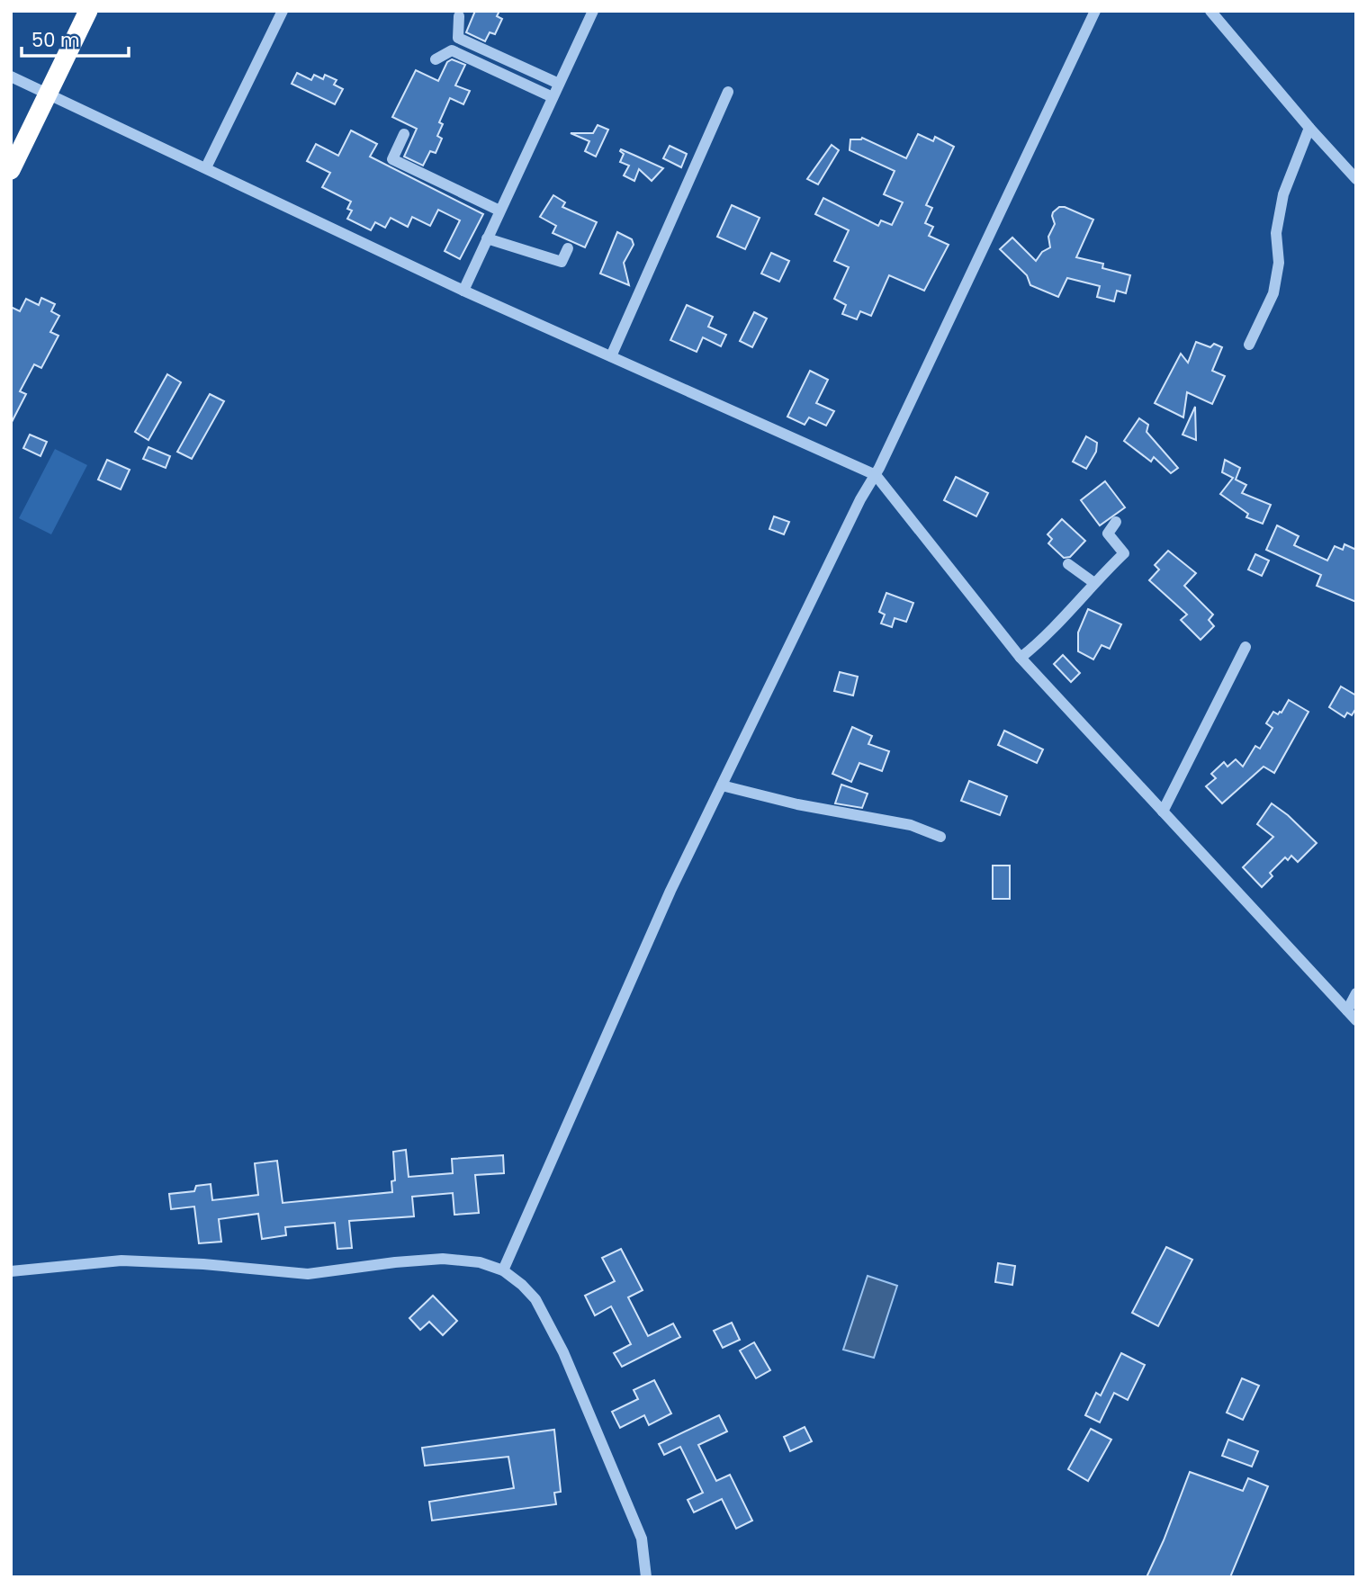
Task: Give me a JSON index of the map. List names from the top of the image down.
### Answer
{
  "scale_bar": "50 m"
}
